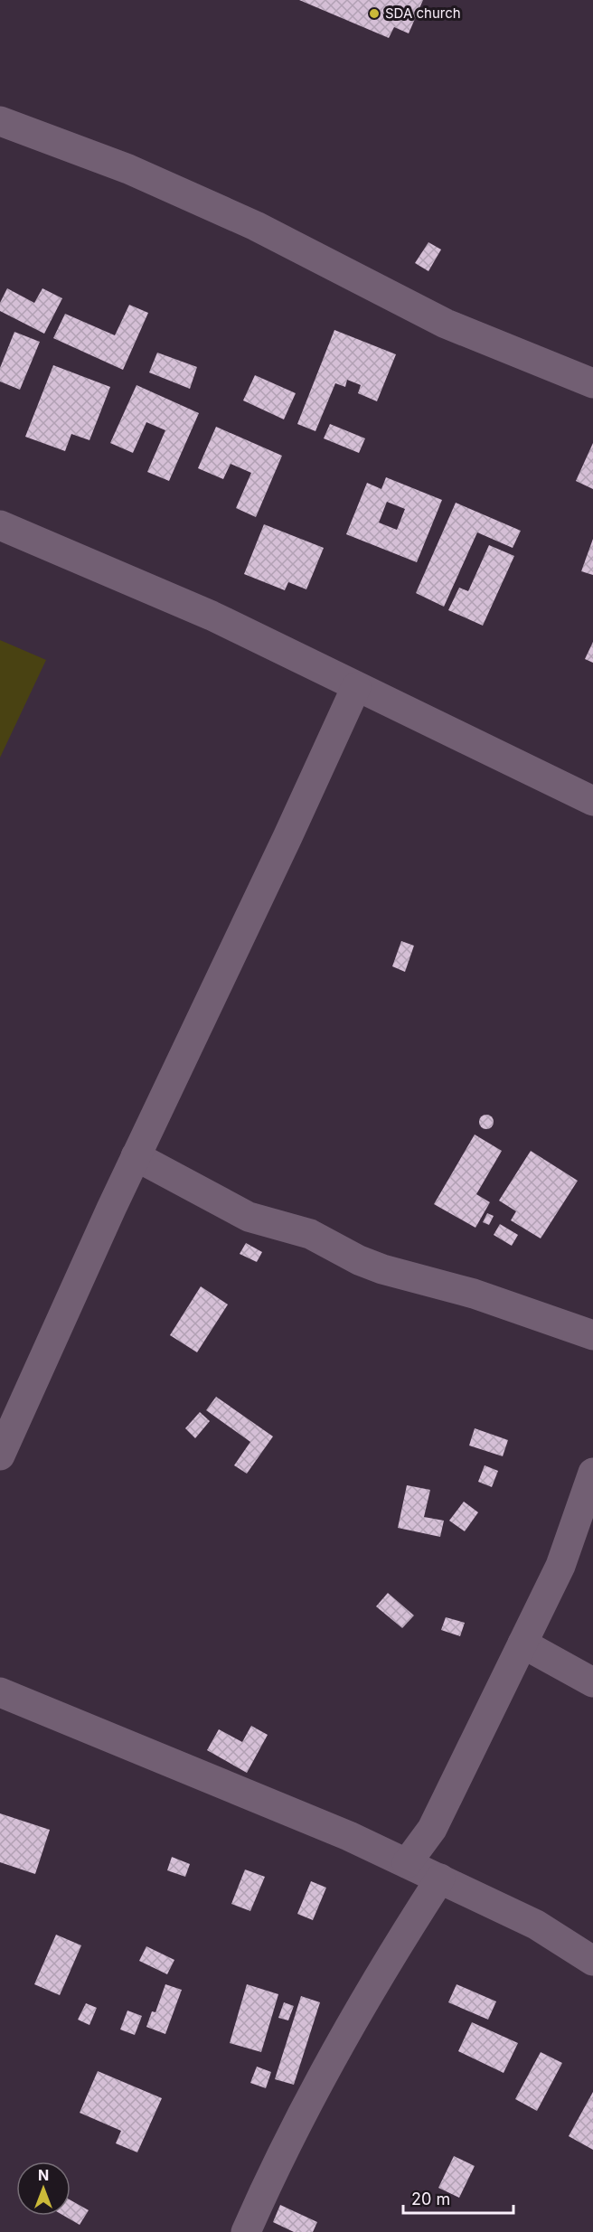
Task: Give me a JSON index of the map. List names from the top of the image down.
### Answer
{
  "places": ["SDA church"],
  "scale_bar": "20 m",
  "north": "top"
}
